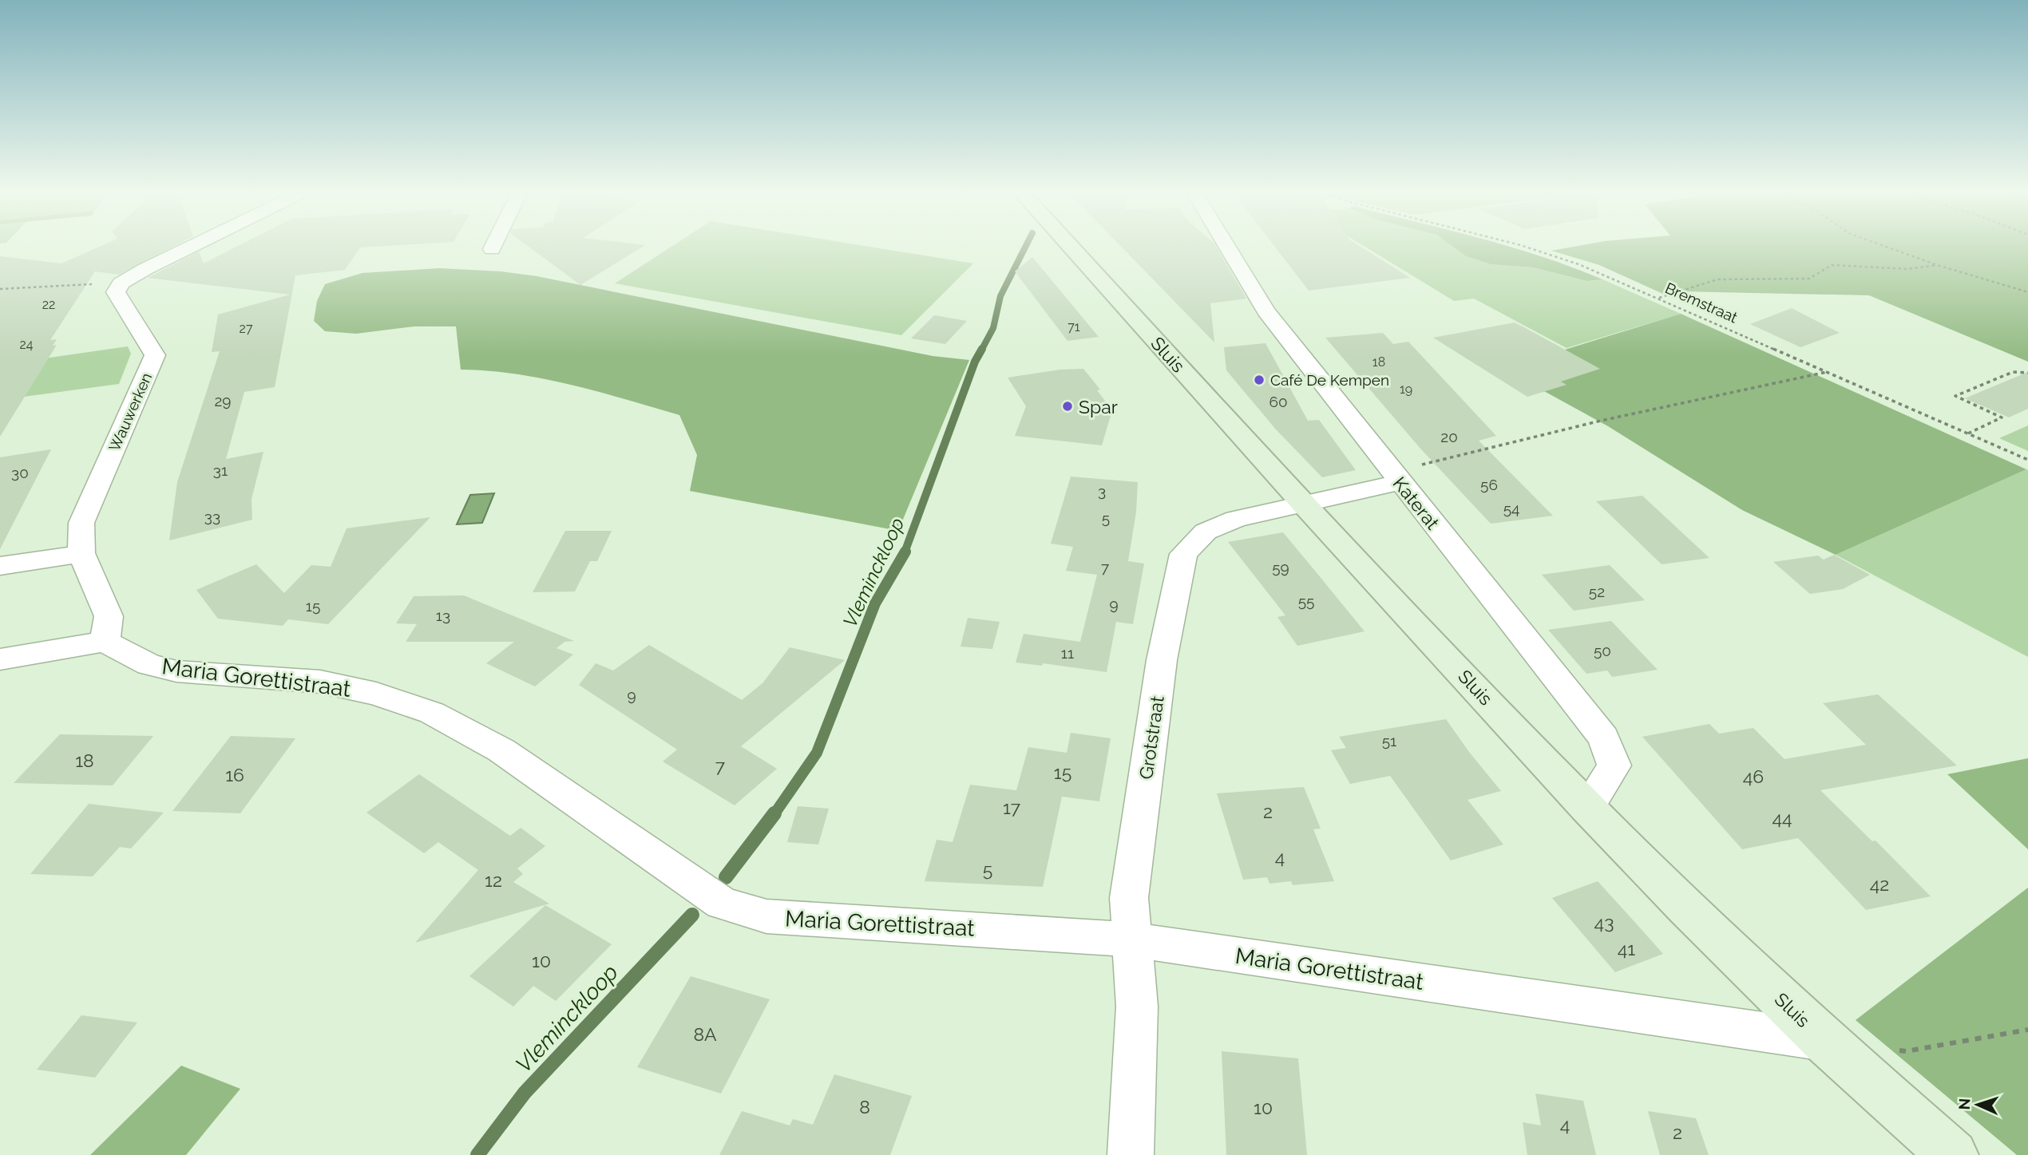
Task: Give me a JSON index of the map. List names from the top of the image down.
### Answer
{
  "streets": {
    "street": [
      "Sluis",
      "Wauwerken",
      "Katerat",
      "Maria Gorettistraat",
      "Grotstraat"
    ],
    "path": ["Bremstraat"]
  },
  "crossings": [
    ["Sluis", "Katerat"],
    ["Sluis", "Maria Gorettistraat"],
    ["Sluis", "Grotstraat"],
    ["Wauwerken", "Maria Gorettistraat"],
    ["Katerat", "Grotstraat"],
    ["Maria Gorettistraat", "Grotstraat"]
  ],
  "water": ["Vleminckloop"],
  "places": ["Café De Kempen", "Spar"],
  "house_numbers": [
    "22",
    "71",
    "27",
    "24",
    "18",
    "19",
    "29",
    "60",
    "20",
    "31",
    "30",
    "56",
    "3",
    "54",
    "33",
    "5",
    "7",
    "59",
    "52",
    "55",
    "9",
    "15",
    "13",
    "50",
    "11",
    "9",
    "51",
    "18",
    "7",
    "15",
    "16",
    "46",
    "17",
    "2",
    "44",
    "4",
    "5",
    "12",
    "42",
    "43",
    "41",
    "10",
    "8A",
    "8",
    "10",
    "4",
    "2"
  ],
  "north": "left"
}
